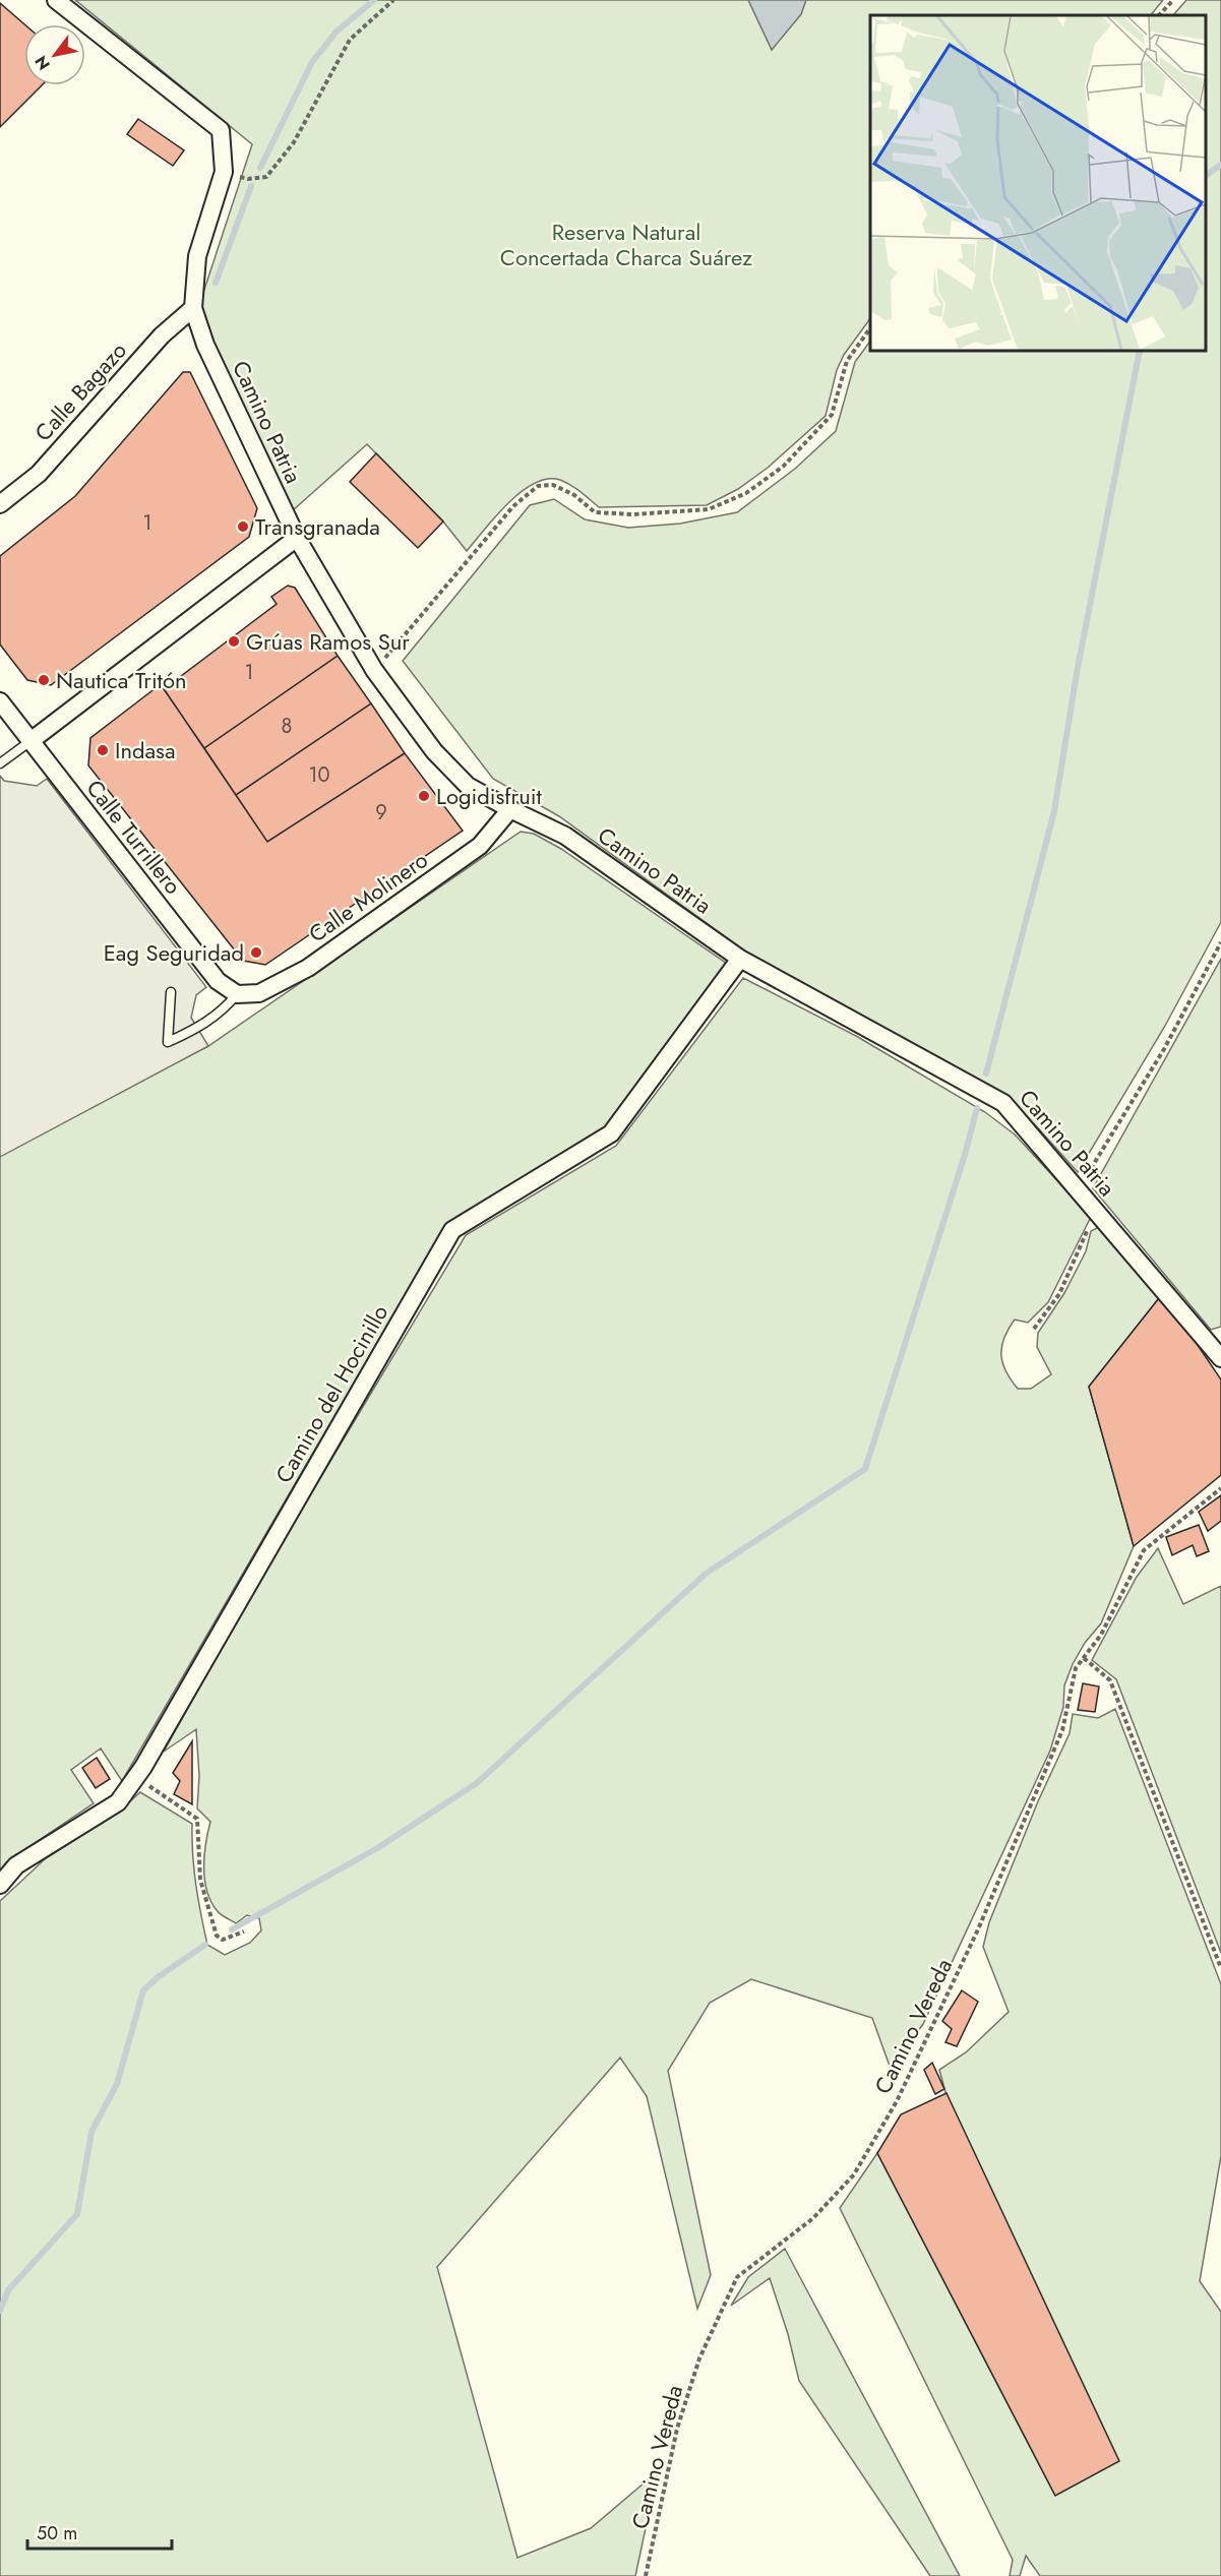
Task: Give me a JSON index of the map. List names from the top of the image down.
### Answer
{
  "streets": {
    "street": [
      "Calle Bagazo",
      "Camino Patria",
      "Calle Turrillero",
      "Calle Molinero",
      "Camino del Hocinillo"
    ],
    "path": ["Camino Vereda"]
  },
  "crossings": [
    ["Calle Bagazo", "Camino Patria"],
    ["Camino Patria", "Calle Molinero"],
    ["Camino Patria", "Camino del Hocinillo"],
    ["Calle Turrillero", "Calle Molinero"]
  ],
  "parks": ["Reserva Natural Concertada Charca Suárez"],
  "places": [
    "Transgranada",
    "Grúas Ramos Sur",
    "Nautica Tritón",
    "Indasa",
    "Logidisfruit",
    "Eag Seguridad"
  ],
  "house_numbers": [
    "1",
    "1",
    "8",
    "10",
    "9"
  ],
  "scale_bar": "50 m",
  "north": "bottom left"
}
